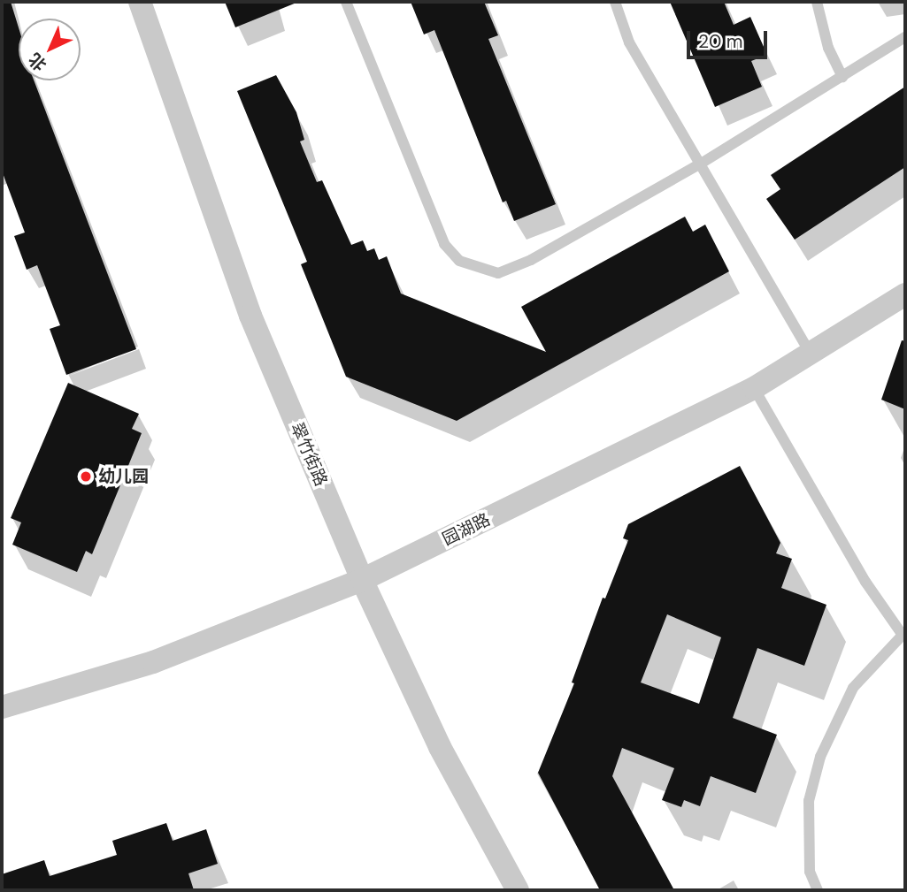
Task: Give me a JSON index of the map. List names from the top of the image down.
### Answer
{
  "streets": {
    "street": ["翠竹街路", "园湖路"]
  },
  "crossings": [
    ["翠竹街路", "园湖路"]
  ],
  "places": ["幼儿园"],
  "scale_bar": "20 m",
  "north": "bottom left"
}
